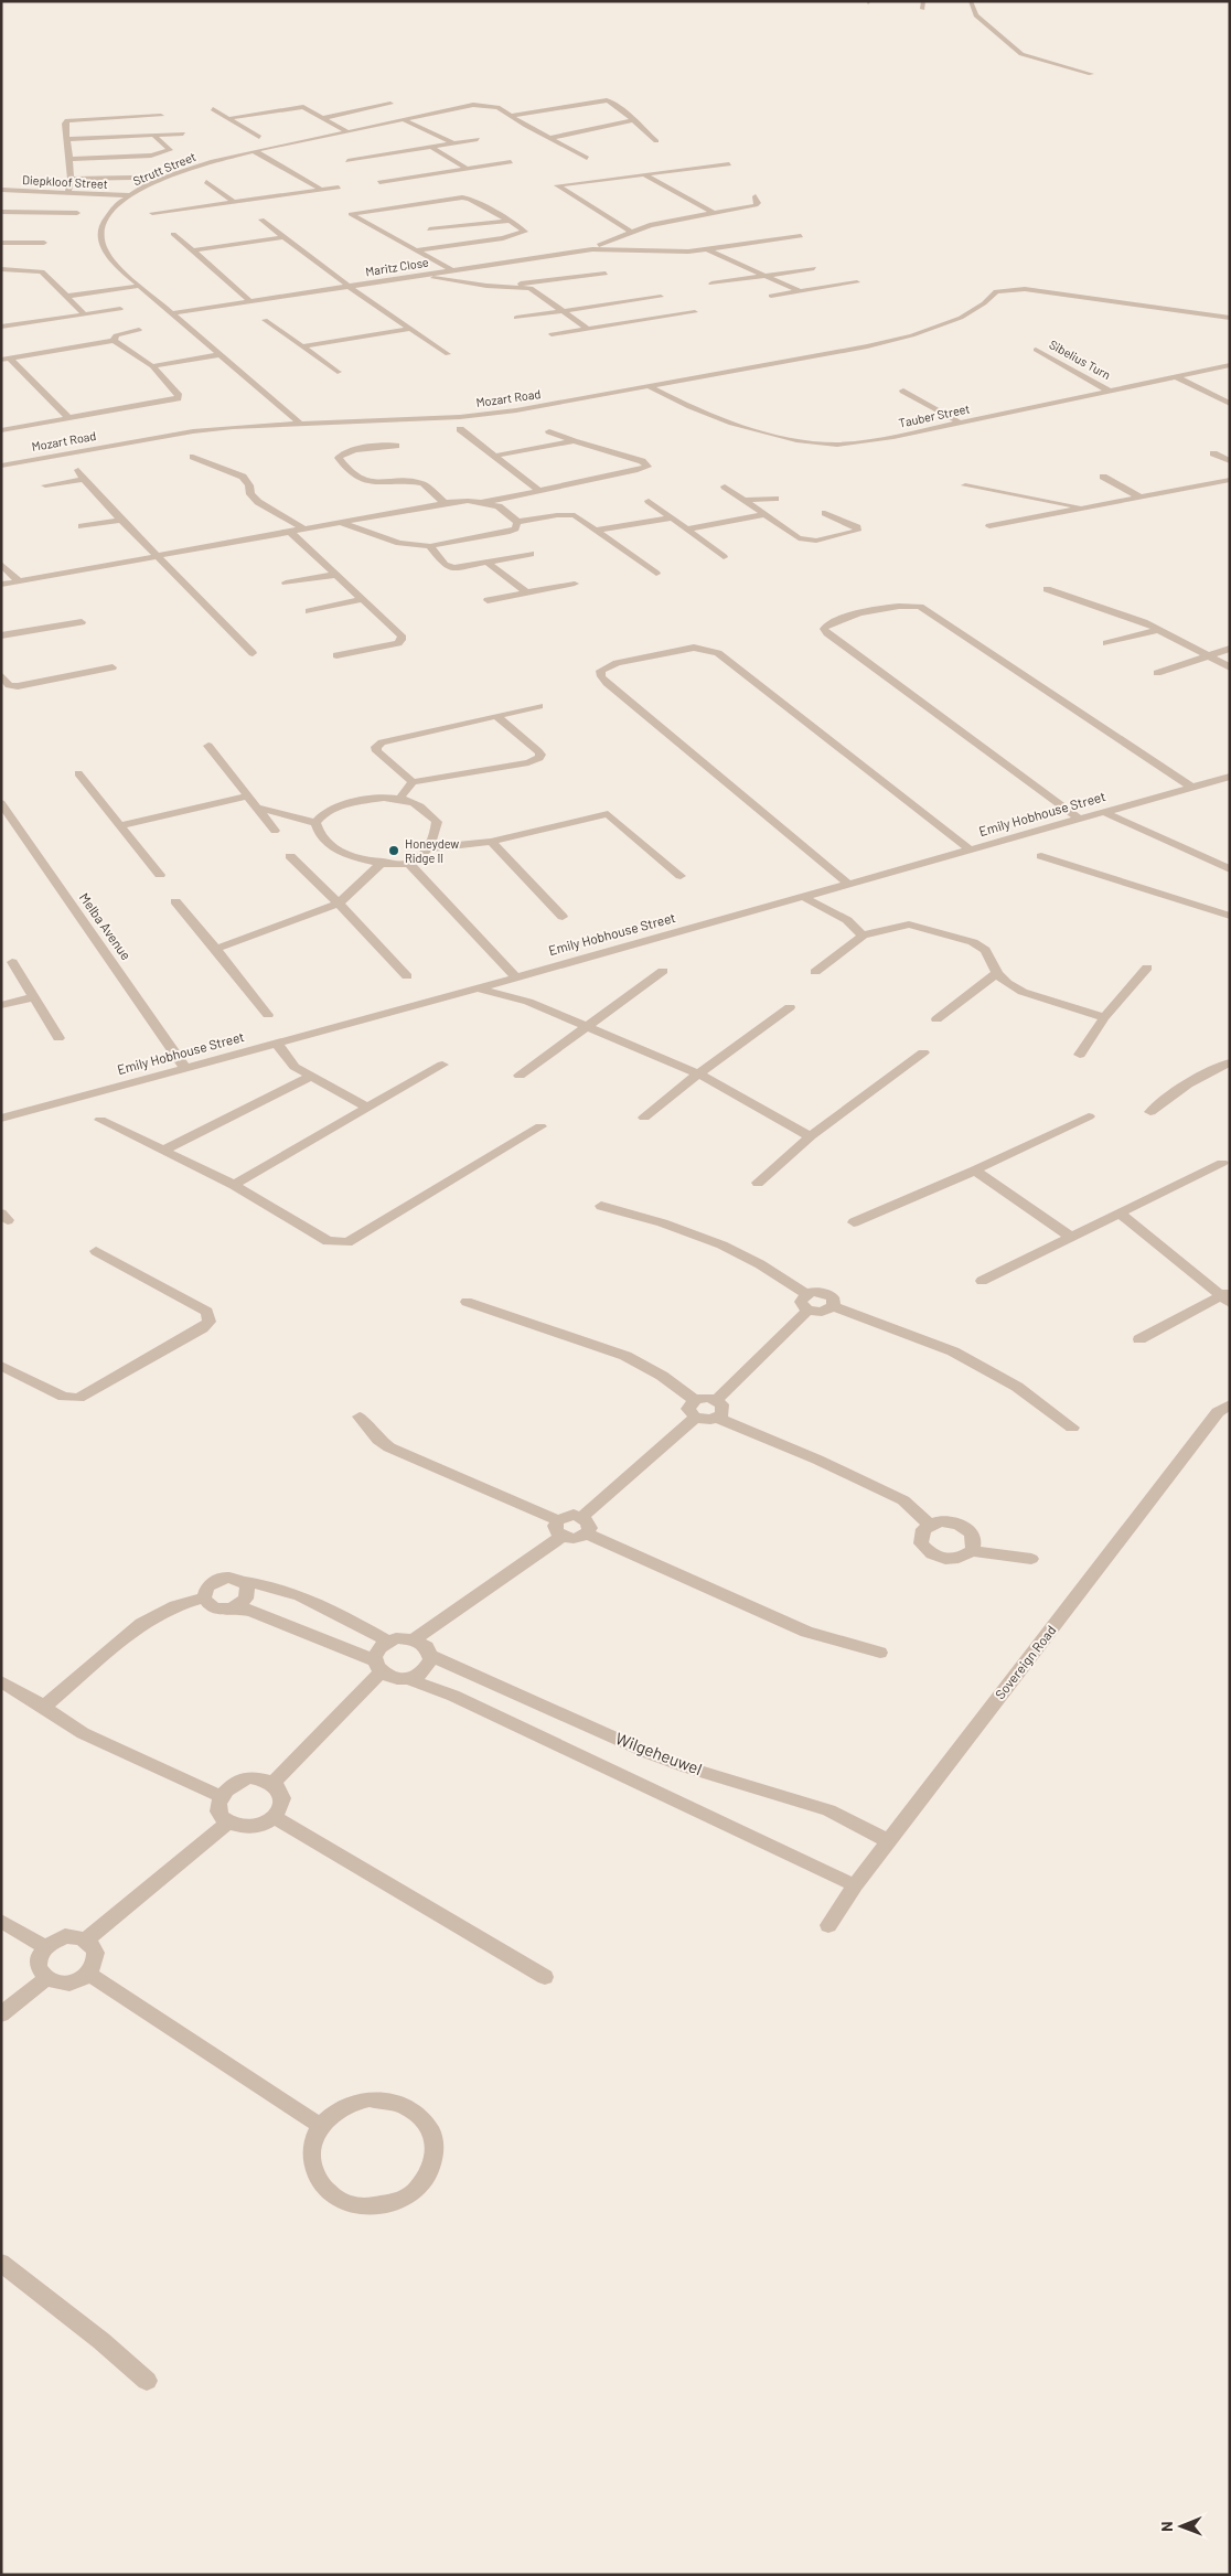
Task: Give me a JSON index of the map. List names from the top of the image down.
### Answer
{
  "streets": {
    "street": [
      "Strutt Street",
      "Diepkloof Street",
      "Maritz Close",
      "Sibelius Turn",
      "Mozart Road",
      "Tauber Street",
      "Emily Hobhouse Street",
      "Melba Avenue",
      "Sovereign Road",
      "Wilgeheuwel"
    ]
  },
  "crossings": [
    ["Strutt Street", "Diepkloof Street"],
    ["Strutt Street", "Maritz Close"],
    ["Strutt Street", "Mozart Road"],
    ["Sibelius Turn", "Tauber Street"],
    ["Mozart Road", "Tauber Street"],
    ["Emily Hobhouse Street", "Melba Avenue"],
    ["Sovereign Road", "Wilgeheuwel"]
  ],
  "places": ["Honeydew Ridge II"],
  "north": "left"
}
